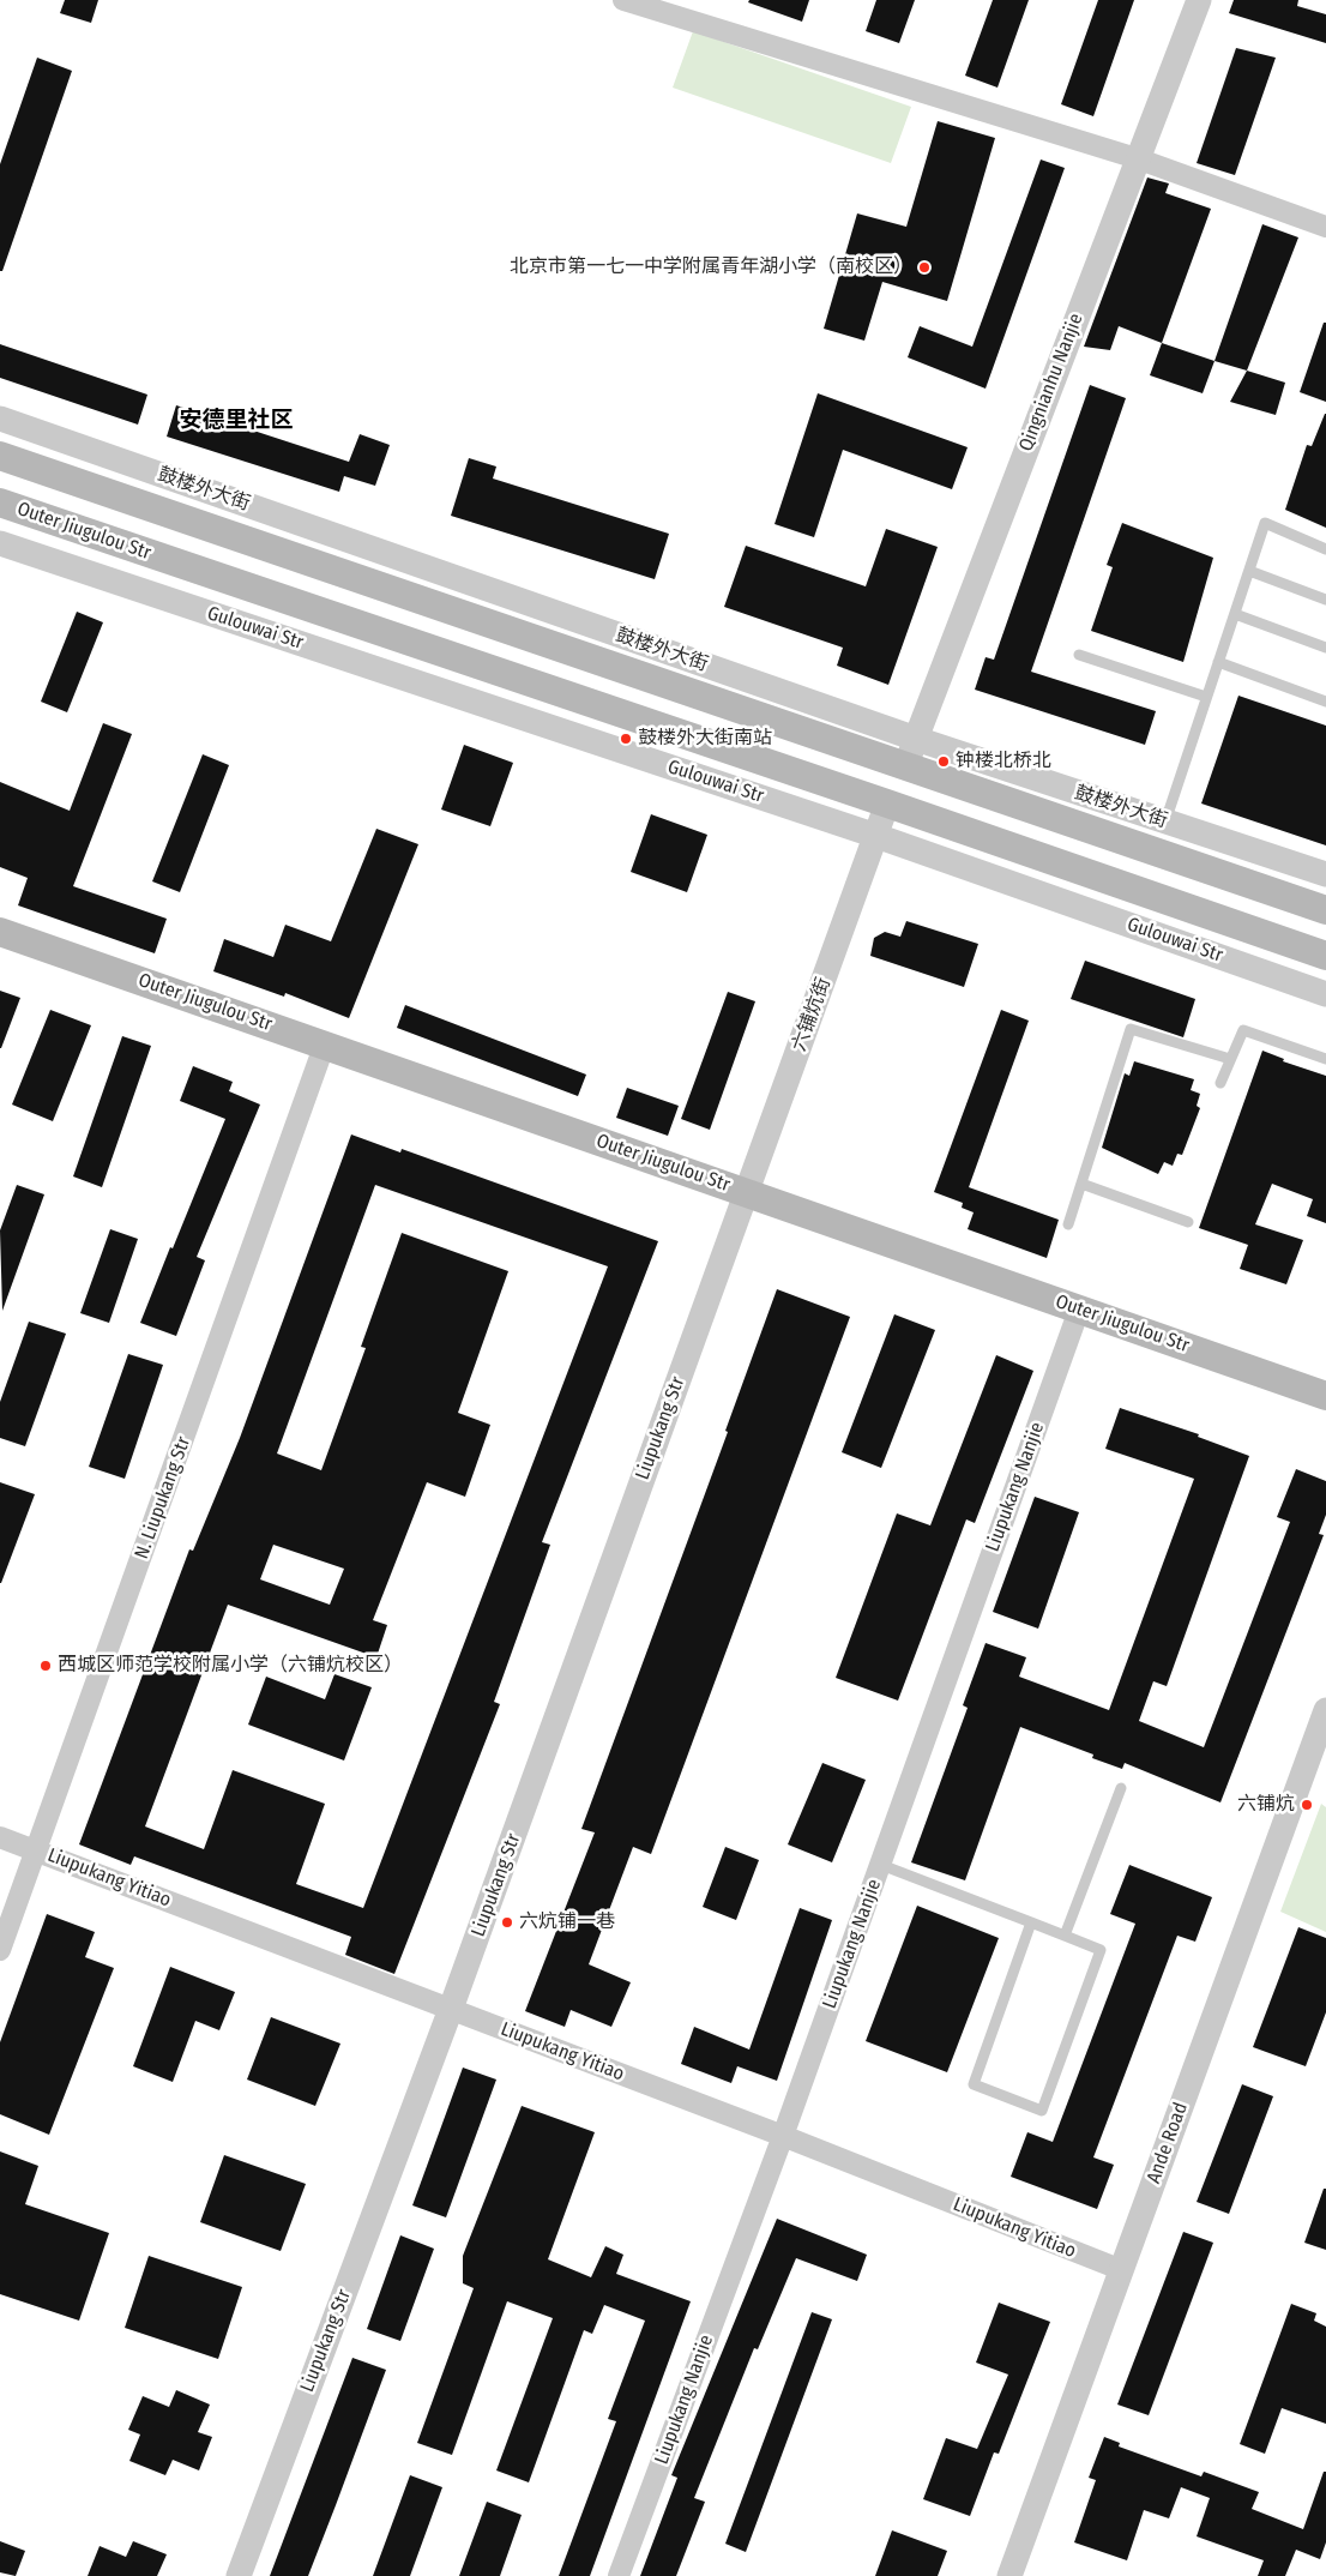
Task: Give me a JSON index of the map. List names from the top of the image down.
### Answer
{
  "streets": {
    "main road": ["鼓楼外大街", "Outer Jiugulou Str"],
    "street": [
      "Qingnianhu Nanjie",
      "Gulouwai Str",
      "六铺炕街",
      "Liupukang Str",
      "Liupukang Nanjie",
      "N. Liupukang Str",
      "Liupukang Yitiao",
      "Ande Road"
    ]
  },
  "crossings": [
    ["Qingnianhu Nanjie", "鼓楼外大街"],
    ["Outer Jiugulou Str", "六铺炕街"],
    ["Outer Jiugulou Str", "Liupukang Str"],
    ["Outer Jiugulou Str", "Liupukang Nanjie"],
    ["Outer Jiugulou Str", "N. Liupukang Str"],
    ["Gulouwai Str", "六铺炕街"],
    ["六铺炕街", "Liupukang Str"],
    ["Liupukang Str", "Liupukang Yitiao"],
    ["Liupukang Nanjie", "Liupukang Yitiao"],
    ["N. Liupukang Str", "Liupukang Yitiao"],
    ["Liupukang Yitiao", "Ande Road"]
  ],
  "districts": ["安德里社区"],
  "places": [
    "北京市第一七一中学附属青年湖小学（南校区）",
    "鼓楼外大街南站",
    "钟楼北桥北",
    "西城区师范学校附属小学（六铺炕校区）",
    "六铺炕",
    "六炕铺一巷"
  ]
}
